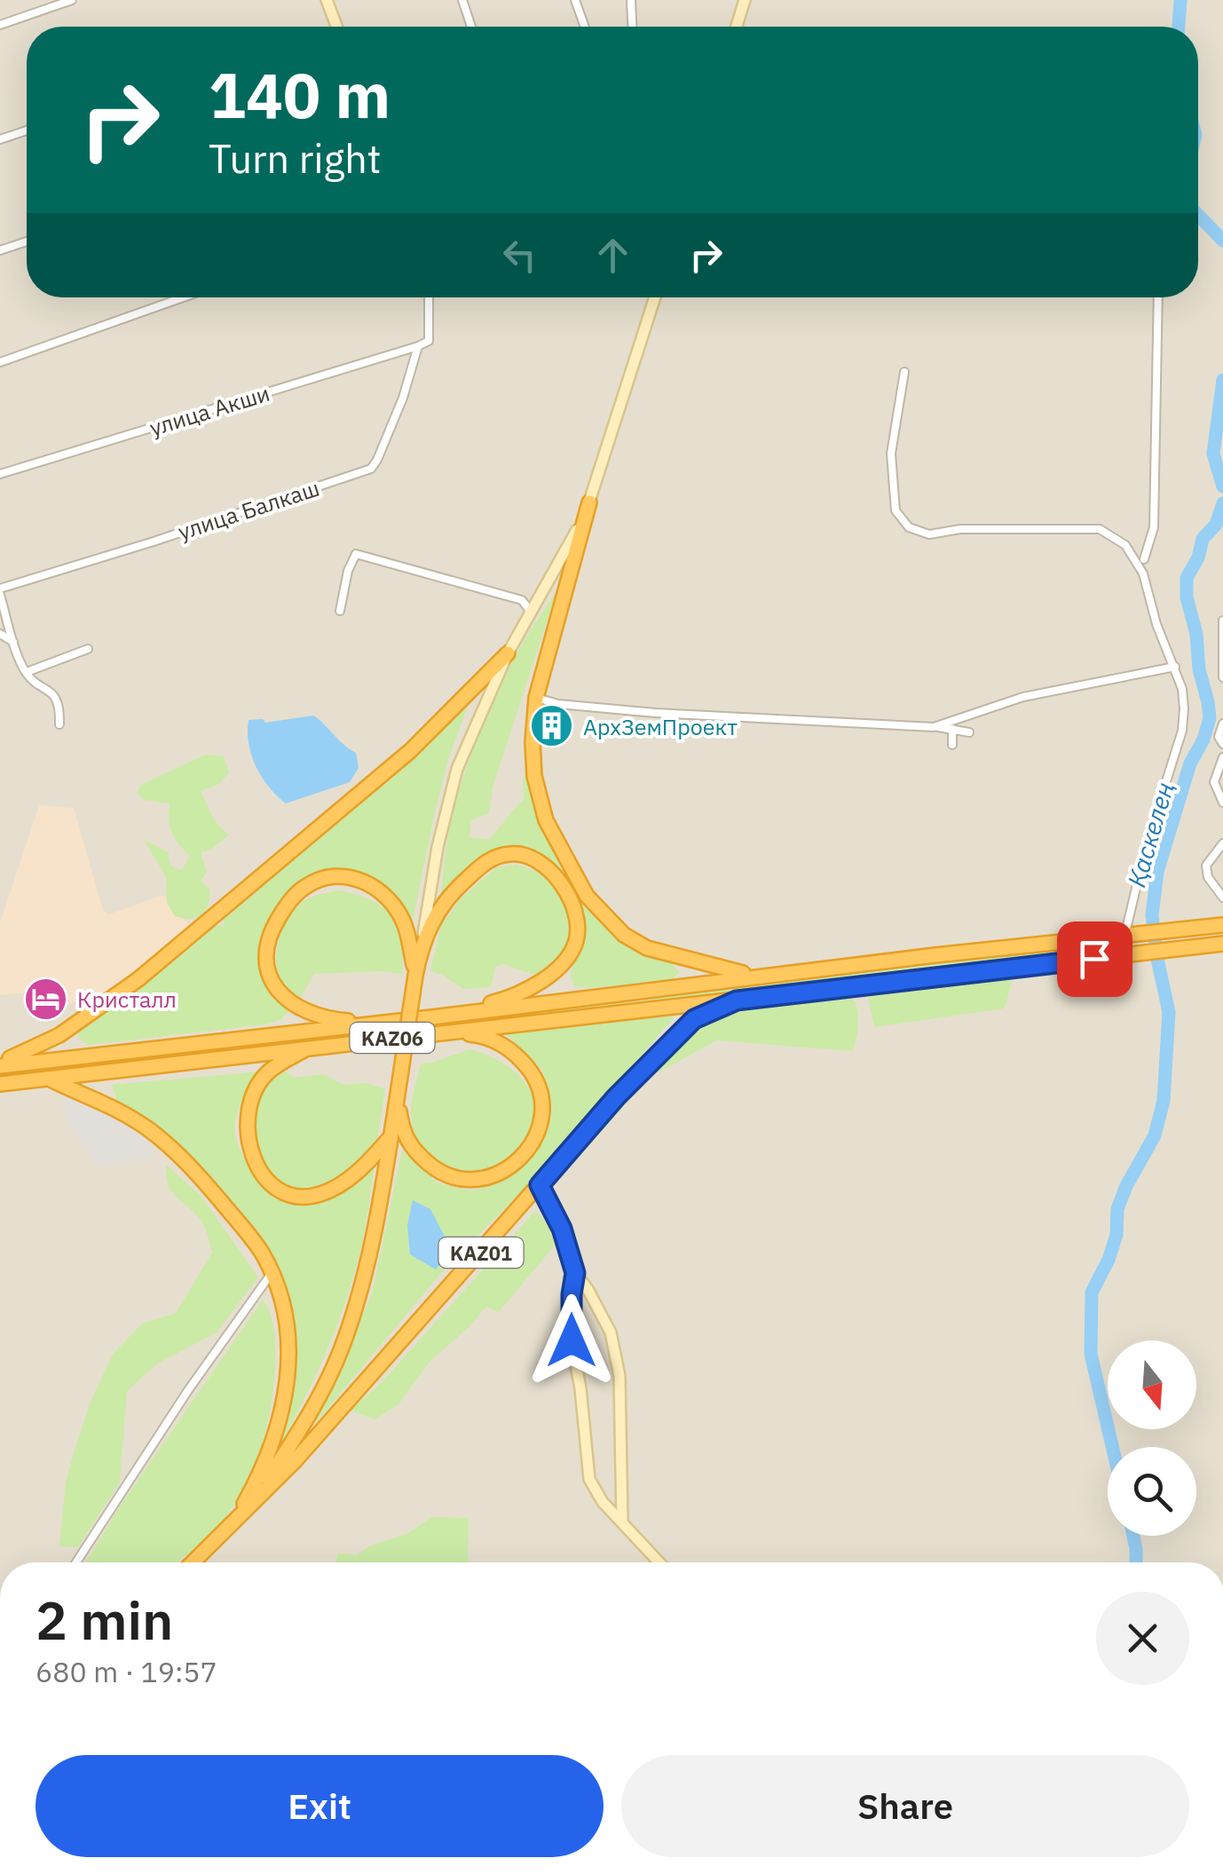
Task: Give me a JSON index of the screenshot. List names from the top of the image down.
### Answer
{
  "streets": {
    "highway": ["KАZ06", "KАZ01"],
    "street": ["улица Акши", "улица Балкаш"]
  },
  "crossings": [
    ["улица Акши", "улица Балкаш"],
    ["KАZ06", "KАZ01"]
  ],
  "water": ["Қаскелең"],
  "places": {
    "building": ["АрхЗемПроект"],
    "hotel": ["Кристалл"]
  },
  "north": "bottom",
  "page": {
    "turn": ["140 m", "Turn right"],
    "heading": ["2 min", "680 m · 19:57"],
    "buttons": ["Exit", "Share"]
  }
}
